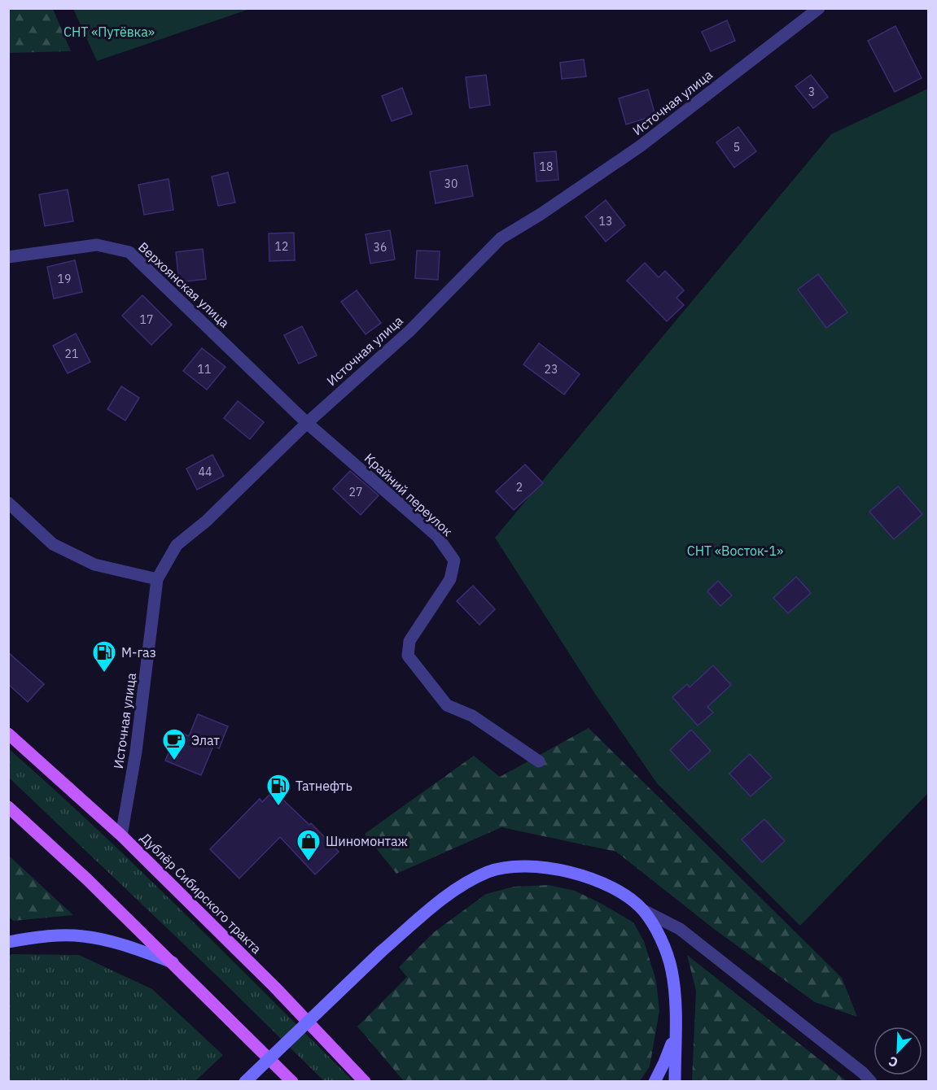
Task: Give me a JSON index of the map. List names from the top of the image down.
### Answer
{
  "streets": {
    "main road": ["Дублёр Сибирского тракта"],
    "street": ["Источная улица", "Верхоянская улица", "Крайний переулок"]
  },
  "crossings": [
    ["Источная улица", "Верхоянская улица"],
    ["Источная улица", "Крайний переулок"],
    ["Источная улица", "Дублёр Сибирского тракта"],
    ["Верхоянская улица", "Крайний переулок"]
  ],
  "parks": ["СНТ «Путёвка»", "СНТ «Восток-1»"],
  "places": {
    "fuel station": ["М-газ", "Татнефть"],
    "cafe": ["Элат"],
    "shop": ["Шиномонтаж"]
  },
  "house_numbers": [
    "3",
    "5",
    "18",
    "30",
    "13",
    "12",
    "36",
    "19",
    "17",
    "21",
    "11",
    "23",
    "44",
    "2",
    "27"
  ],
  "north": "bottom left"
}
